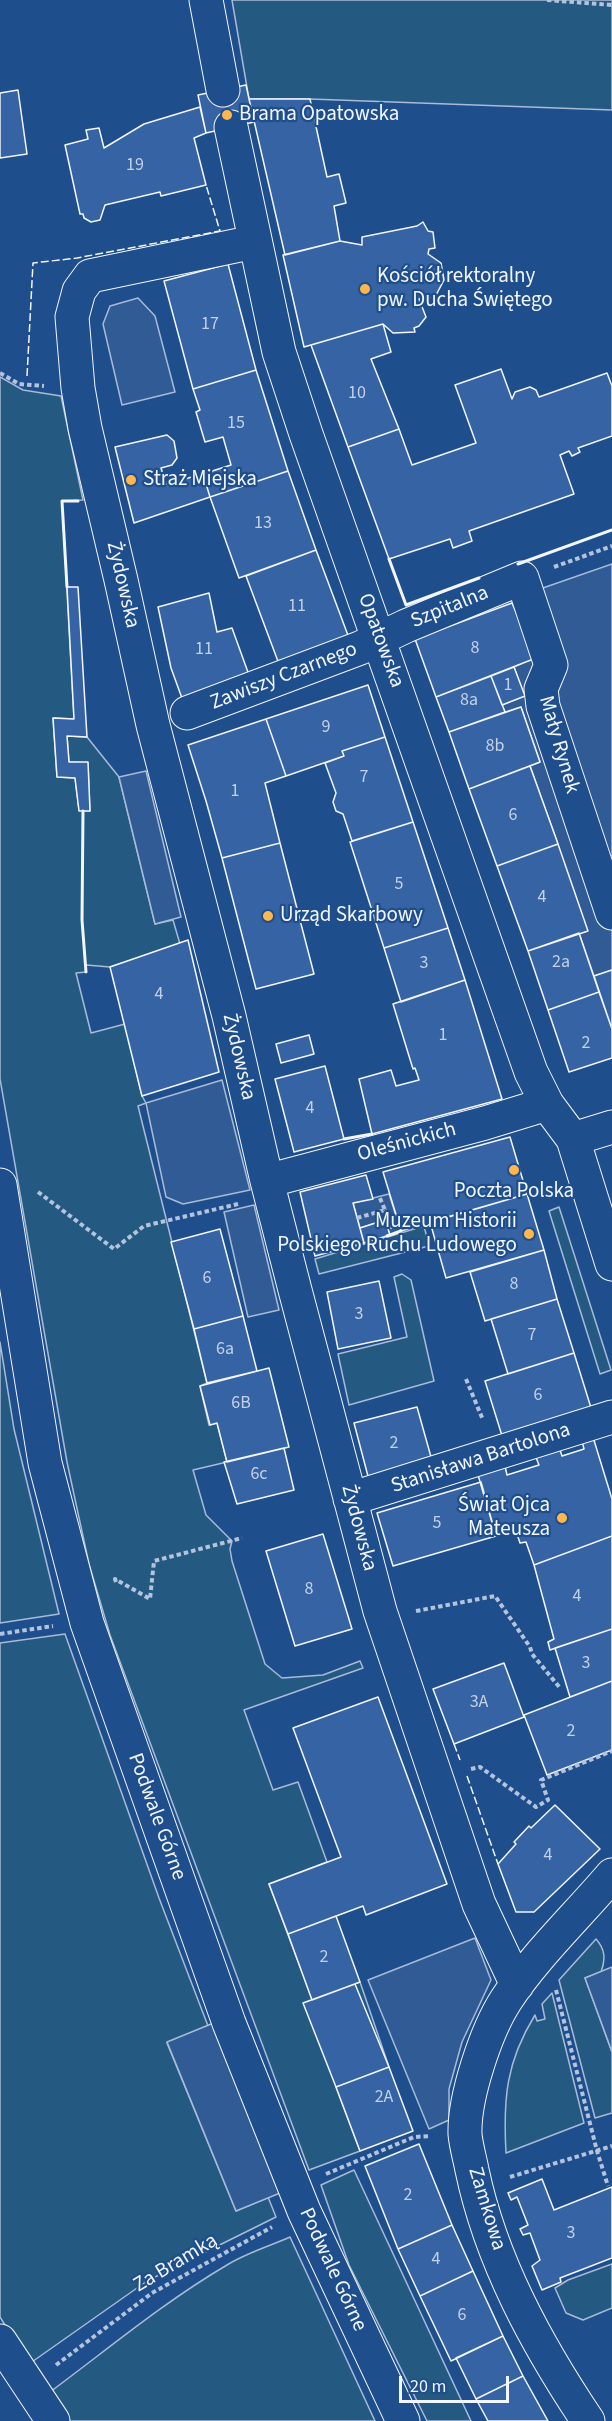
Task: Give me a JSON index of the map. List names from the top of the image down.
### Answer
{
  "streets": {
    "street": [
      "Żydowska",
      "Szpitalna",
      "Opatowska",
      "Zawiszy Czarnego",
      "Mały Rynek",
      "Oleśnickich",
      "Stanisława Bartolona",
      "Podwale Górne",
      "Zamkowa"
    ],
    "path": ["Za Bramką"]
  },
  "crossings": [
    ["Żydowska", "Opatowska"],
    ["Żydowska", "Oleśnickich"],
    ["Żydowska", "Stanisława Bartolona"],
    ["Żydowska", "Zamkowa"],
    ["Szpitalna", "Opatowska"],
    ["Szpitalna", "Zawiszy Czarnego"],
    ["Szpitalna", "Mały Rynek"],
    ["Opatowska", "Zawiszy Czarnego"],
    ["Opatowska", "Oleśnickich"]
  ],
  "places": [
    "Brama Opatowska",
    "Kościół rektoralny pw. Ducha Świętego",
    "Straż Miejska",
    "Urząd Skarbowy",
    "Poczta Polska",
    "Muzeum Historii Polskiego Ruchu Ludowego",
    "Świat Ojca Mateusza"
  ],
  "house_numbers": [
    "19",
    "17",
    "10",
    "15",
    "13",
    "11",
    "8",
    "11",
    "1",
    "8a",
    "9",
    "8b",
    "7",
    "1",
    "6",
    "5",
    "4",
    "2a",
    "3",
    "4",
    "1",
    "2",
    "4",
    "6",
    "8",
    "3",
    "7",
    "6a",
    "6",
    "6B",
    "2",
    "6c",
    "5",
    "8",
    "4",
    "3",
    "3A",
    "2",
    "4",
    "2",
    "2A",
    "2",
    "3",
    "4",
    "6"
  ],
  "scale_bar": "20 m"
}
